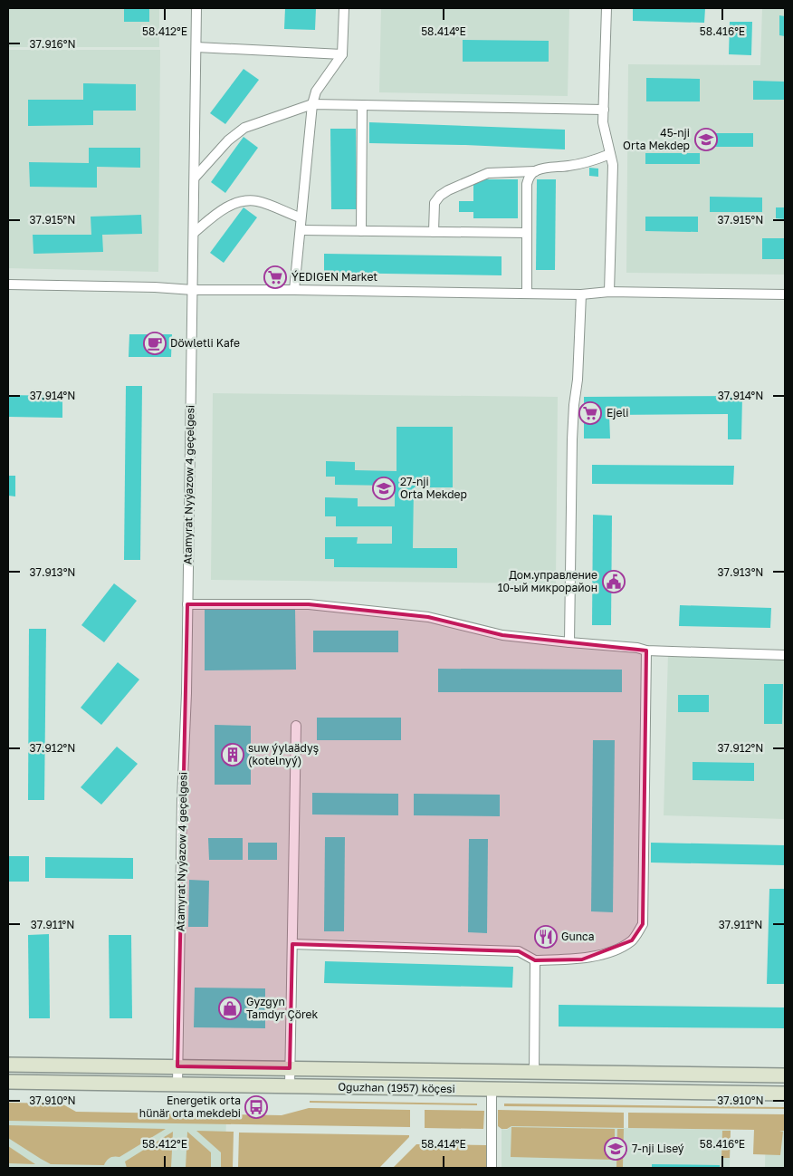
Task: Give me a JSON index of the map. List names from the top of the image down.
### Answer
{
  "streets": {
    "main road": ["Oguzhan (1957) köçesi"],
    "street": ["Atamyrat Nyýazow 4 geçelgesi"]
  },
  "crossings": [
    ["Atamyrat Nyýazow 4 geçelgesi", "Oguzhan (1957) köçesi"]
  ],
  "places": {
    "school or university": ["45-nji Orta Mekdep", "27-nji Orta Mekdep", "7-nji Liseý"],
    "supermarket": ["ÝEDIGEN Market", "Ejeli"],
    "cafe": ["Döwletli Kafe"],
    "public building": ["Дом.управление 10-ый микрорайон"],
    "building": ["suw ýylaädyş (kotelnyý)"],
    "restaurant": ["Gunca"],
    "shop": ["Gyzgyn Tamdyr Çörek"],
    "bus stop": ["Energetik orta hünär orta mekdebi"]
  },
  "coordinates": [
    "58.412°E",
    "58.414°E",
    "58.416°E",
    "37.916°N",
    "37.915°N",
    "37.914°N",
    "37.913°N",
    "37.912°N",
    "37.911°N",
    "37.910°N"
  ]
}
